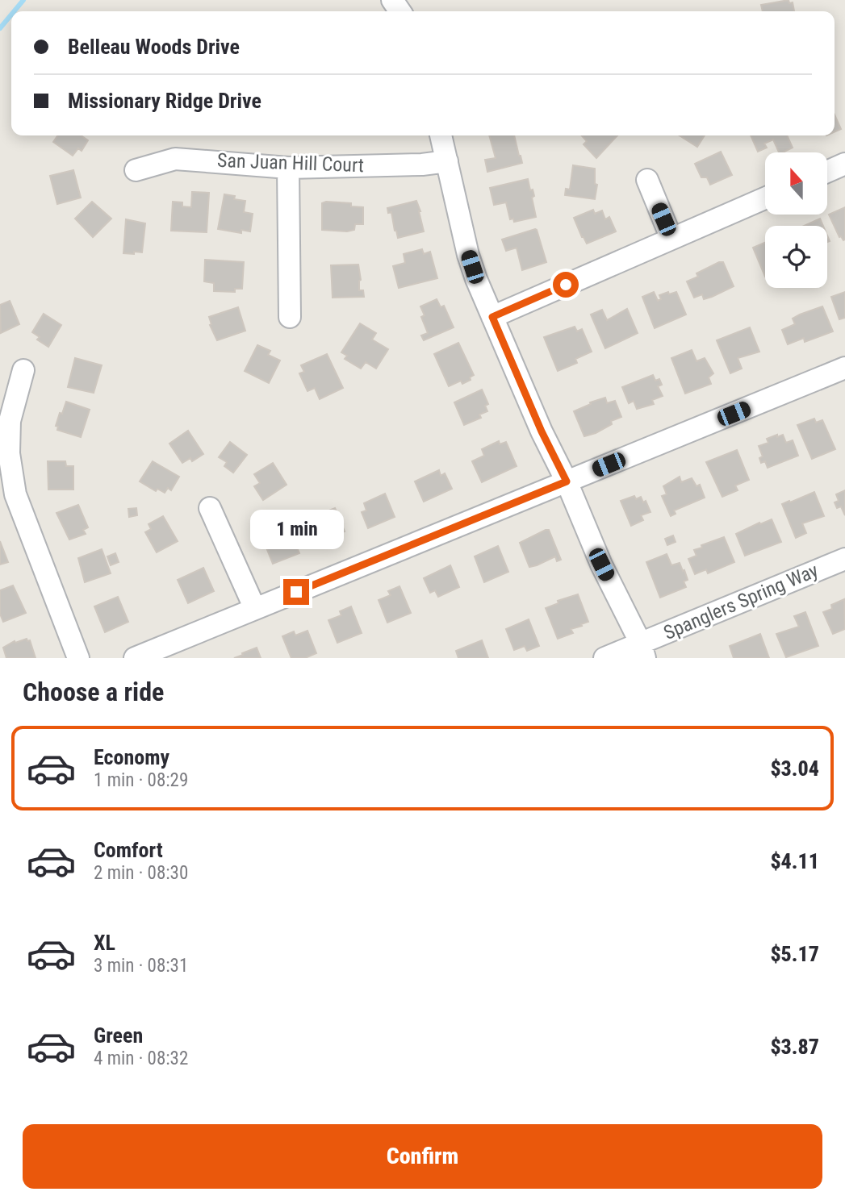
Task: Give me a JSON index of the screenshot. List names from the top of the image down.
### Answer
{
  "streets": {
    "street": ["San Juan Hill Court", "Spanglers Spring Way"]
  },
  "north": "top",
  "page": {
    "banner": ["Belleau Woods Drive", "Missionary Ridge Drive"],
    "bubble": "1 min",
    "heading": "Choose a ride",
    "list": [
      {
        "name": "Economy",
        "note": "1 min · 08:29",
        "value": "$3.04"
      },
      {
        "name": "Comfort",
        "note": "2 min · 08:30",
        "value": "$4.11"
      },
      {
        "name": "XL",
        "note": "3 min · 08:31",
        "value": "$5.17"
      },
      {
        "name": "Green",
        "note": "4 min · 08:32",
        "value": "$3.87"
      }
    ],
    "buttons": "Confirm"
  }
}
